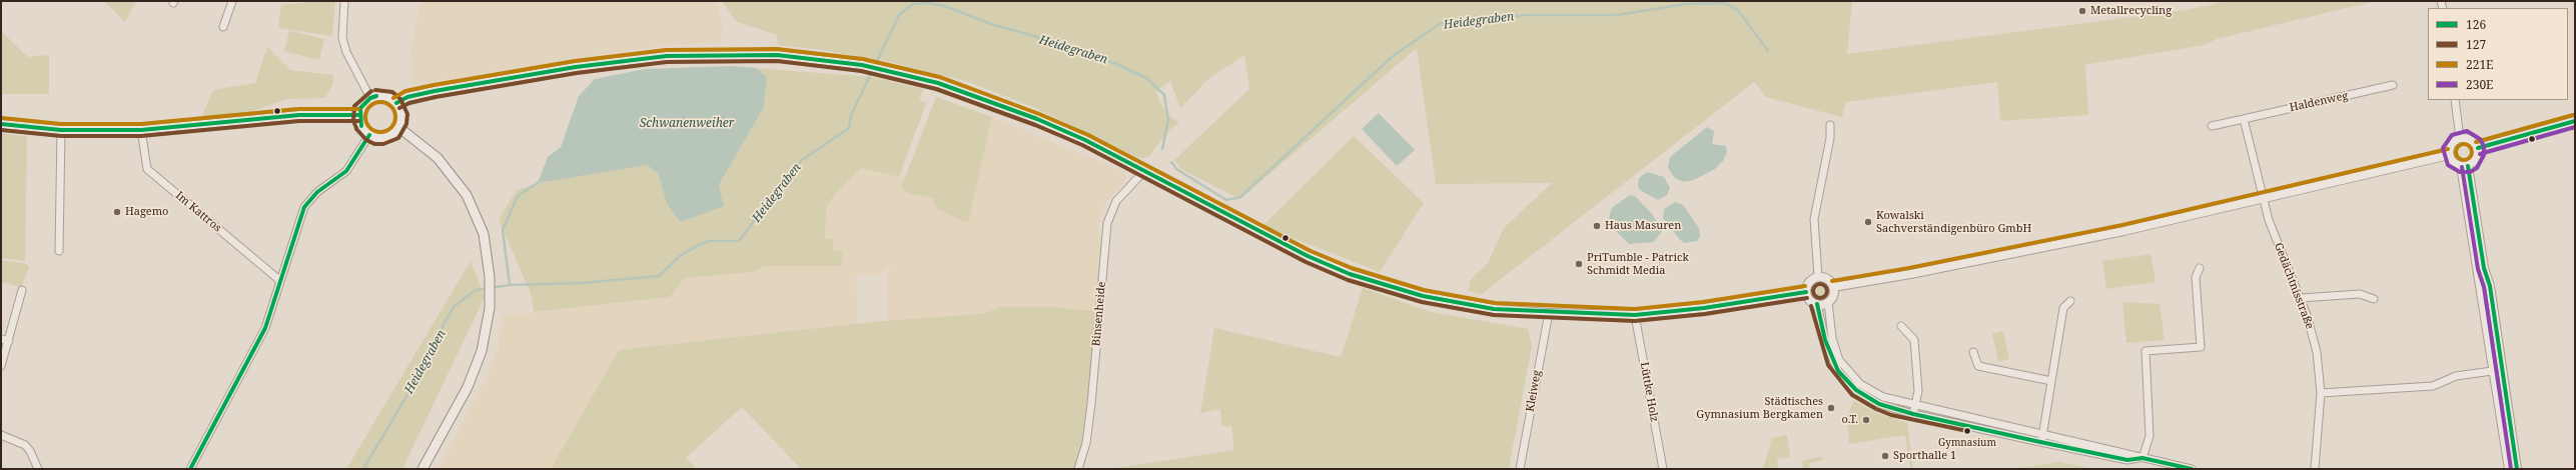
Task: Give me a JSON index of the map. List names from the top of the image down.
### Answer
{
  "streets": {
    "street": [
      "Haldenweg",
      "Im Kattros",
      "Gedächtnisstraße",
      "Binsenheide",
      "Kleiweg",
      "Lüttke Holz"
    ]
  },
  "water": ["Heidegraben", "Schwanenweiher"],
  "places": [
    "Metallrecycling",
    "Hagemo",
    "Kowalski Sachverständigenbüro GmbH",
    "Haus Masuren",
    "PriTumble - Patrick Schmidt Media",
    "Städtisches Gymnasium Bergkamen",
    "o.T.",
    "Gymnasium",
    "Sporthalle 1"
  ],
  "lines": [
    "transit line 221E",
    "transit line 126",
    "transit line 127",
    "transit line 230E"
  ],
  "legend": [
    "126",
    "127",
    "221E",
    "230E"
  ]
}
